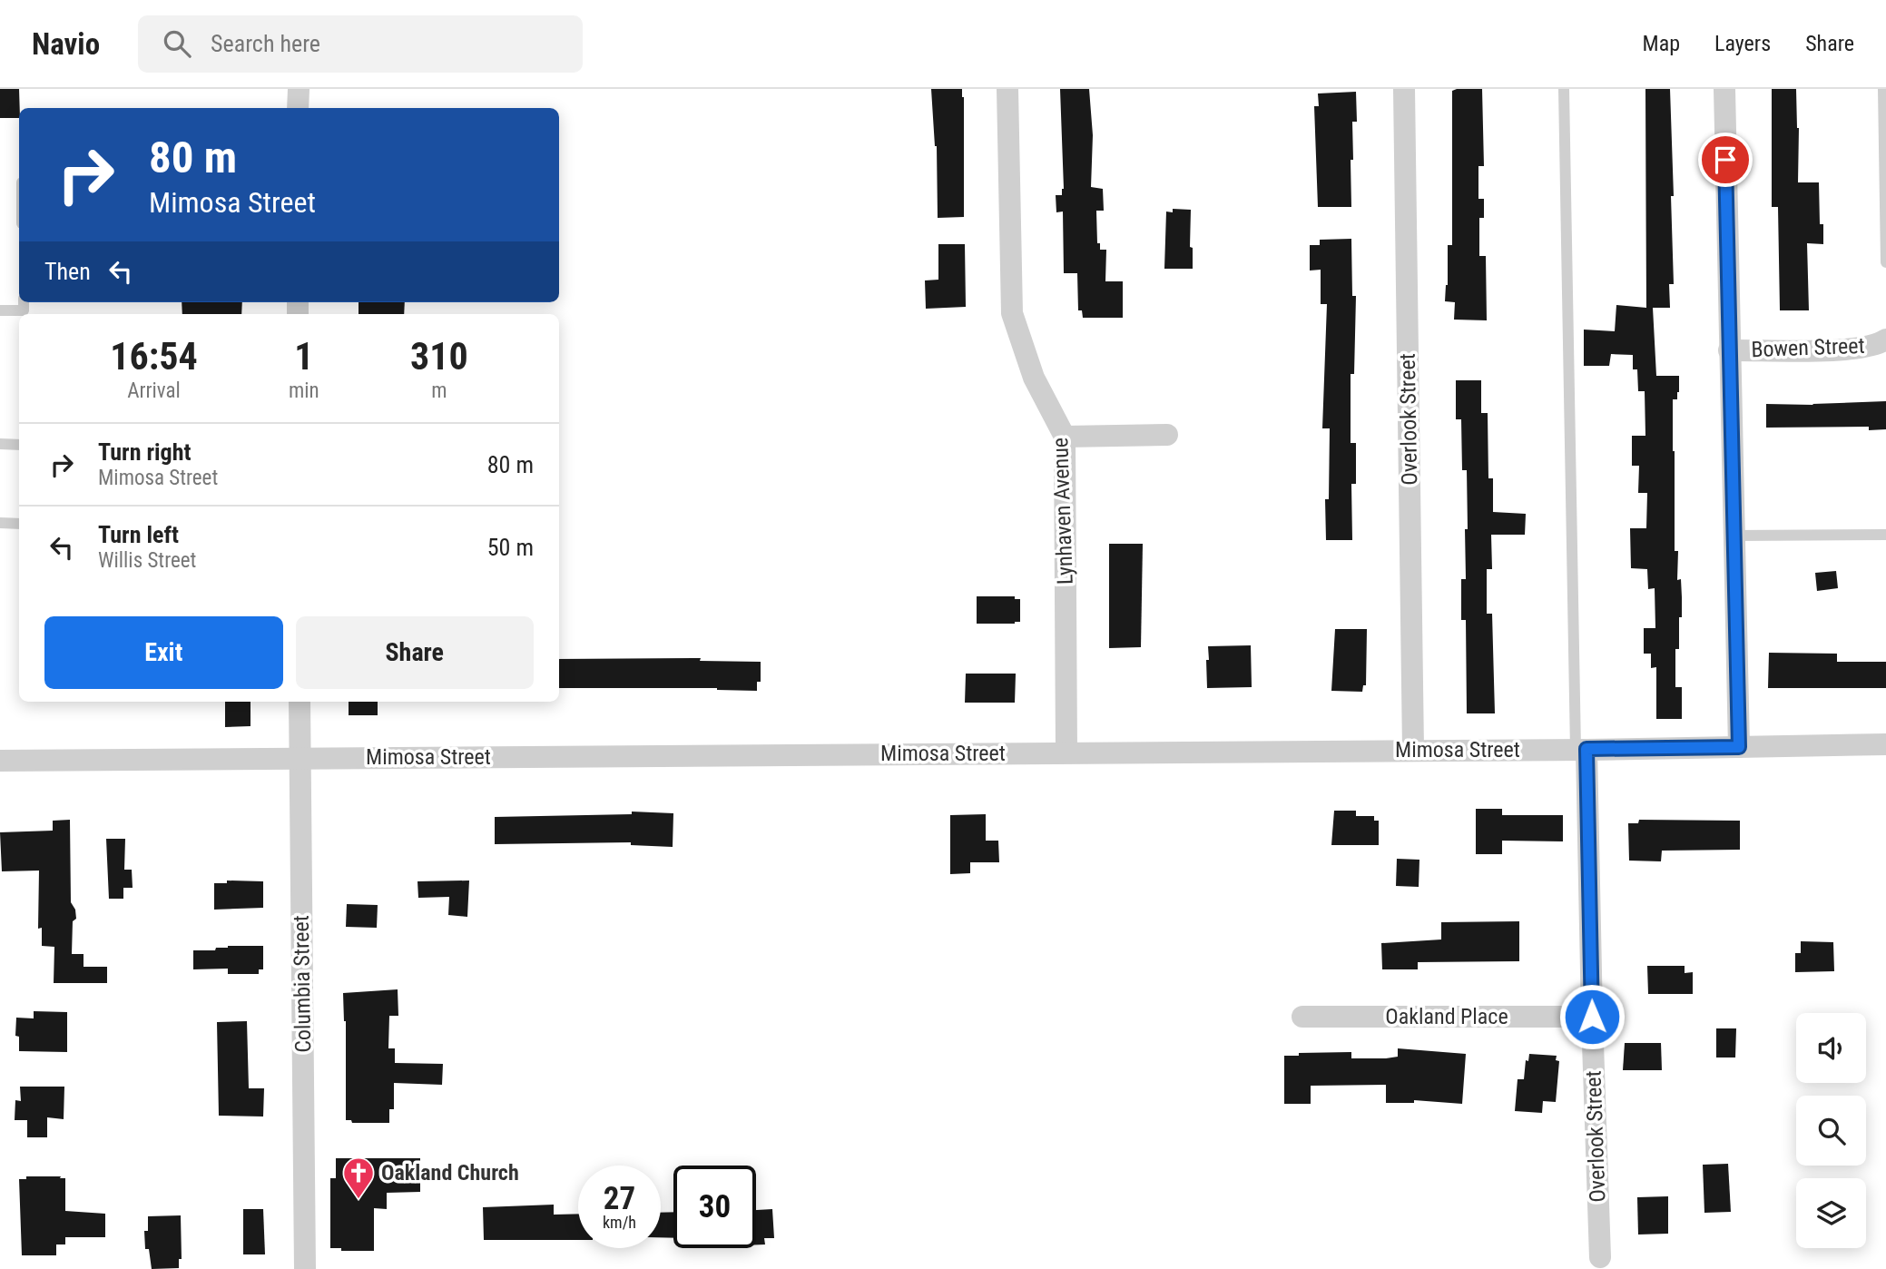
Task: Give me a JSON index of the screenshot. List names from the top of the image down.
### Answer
{
  "streets": {
    "street": [
      "Bowen Street",
      "Overlook Street",
      "Lynhaven Avenue",
      "Mimosa Street",
      "Columbia Street",
      "Oakland Place"
    ]
  },
  "crossings": [
    ["Overlook Street", "Mimosa Street"],
    ["Overlook Street", "Oakland Place"],
    ["Lynhaven Avenue", "Mimosa Street"],
    ["Mimosa Street", "Columbia Street"]
  ],
  "places": {
    "church": ["Oakland Church"]
  },
  "page": {
    "header": "Navio",
    "search": "Search here",
    "nav": ["Map", "Layers", "Share"],
    "turn": ["80 m", "Mimosa Street"],
    "then": "Then",
    "eta": [
      "16:54",
      "Arrival",
      "1",
      "min",
      "310",
      "m"
    ],
    "list": [
      {
        "name": "Turn right",
        "note": "Mimosa Street",
        "value": "80 m"
      },
      {
        "name": "Turn left",
        "note": "Willis Street",
        "value": "50 m"
      }
    ],
    "buttons": ["Exit", "Share"],
    "speed": "27 km/h",
    "limit": "30"
  }
}
